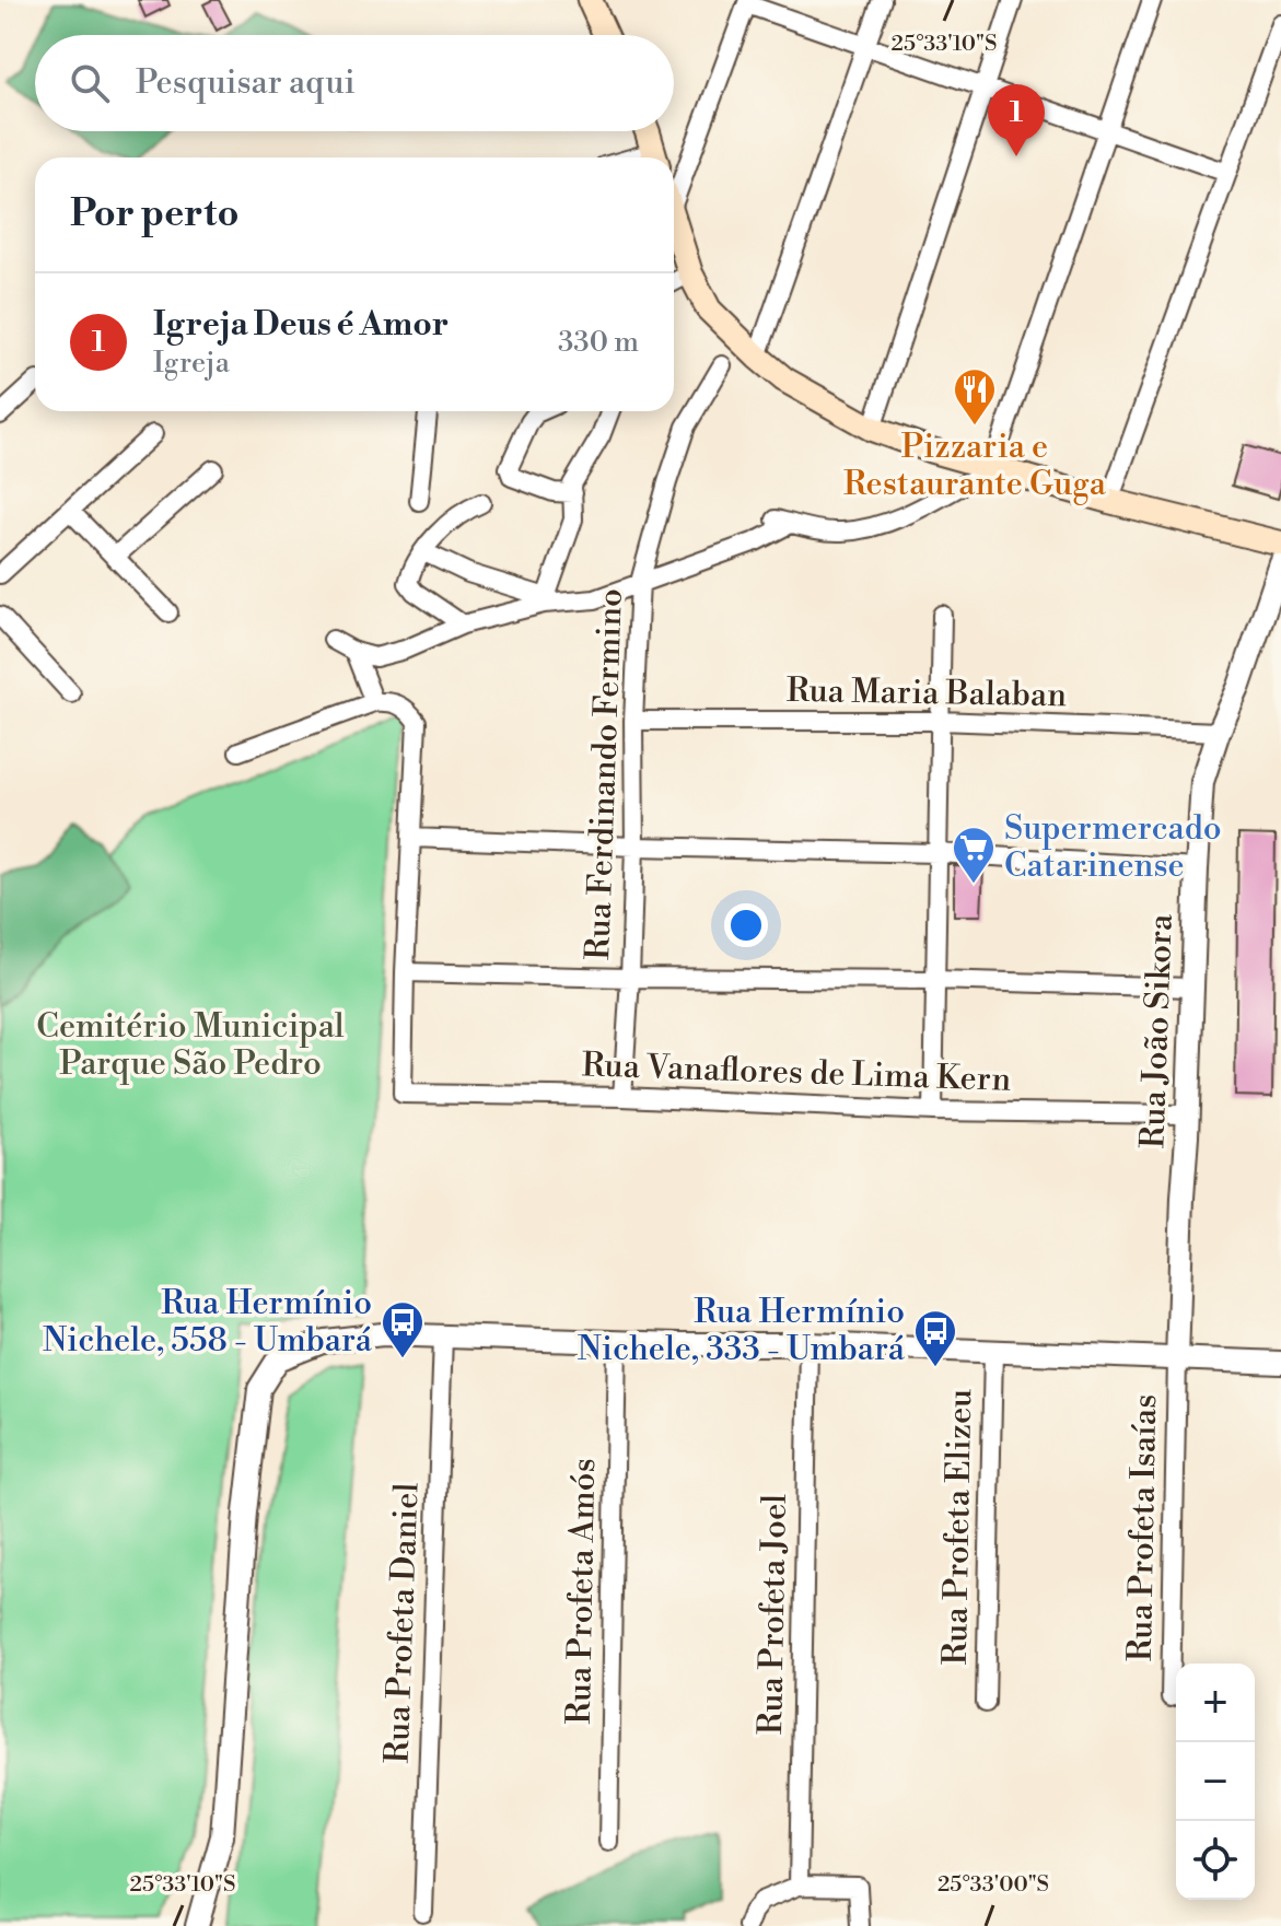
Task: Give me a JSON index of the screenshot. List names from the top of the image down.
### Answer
{
  "streets": {
    "street": [
      "Rua Maria Balaban",
      "Rua Ferdinando Fermino",
      "Rua João Sikora",
      "Rua Vanaflores de Lima Kern",
      "Rua Profeta Elizeu",
      "Rua Profeta Isaías",
      "Rua Profeta Amós",
      "Rua Profeta Joel",
      "Rua Profeta Daniel"
    ]
  },
  "crossings": [
    ["Rua Maria Balaban", "Rua Ferdinando Fermino"],
    ["Rua Maria Balaban", "Rua João Sikora"],
    ["Rua Ferdinando Fermino", "Rua Vanaflores de Lima Kern"],
    ["Rua João Sikora", "Rua Vanaflores de Lima Kern"],
    ["Rua João Sikora", "Rua Profeta Isaías"]
  ],
  "parks": ["Cemitério Municipal Parque São Pedro"],
  "places": {
    "restaurant": ["Pizzaria e Restaurante Guga"],
    "supermarket": ["Supermercado Catarinense"],
    "bus stop": ["Rua Hermínio Nichele, 558 - Umbará", "Rua Hermínio Nichele, 333 - Umbará"]
  },
  "page": {
    "search": "Pesquisar aqui",
    "pins": "1",
    "heading": "Por perto",
    "list": [
      {
        "mark": "1",
        "name": "Igreja Deus é Amor",
        "note": "Igreja",
        "value": "330 m"
      }
    ],
    "map_buttons": ["+", "−"]
  },
  "coordinates": ["25°33'10\"S", "25°33'00\"S"]
}
